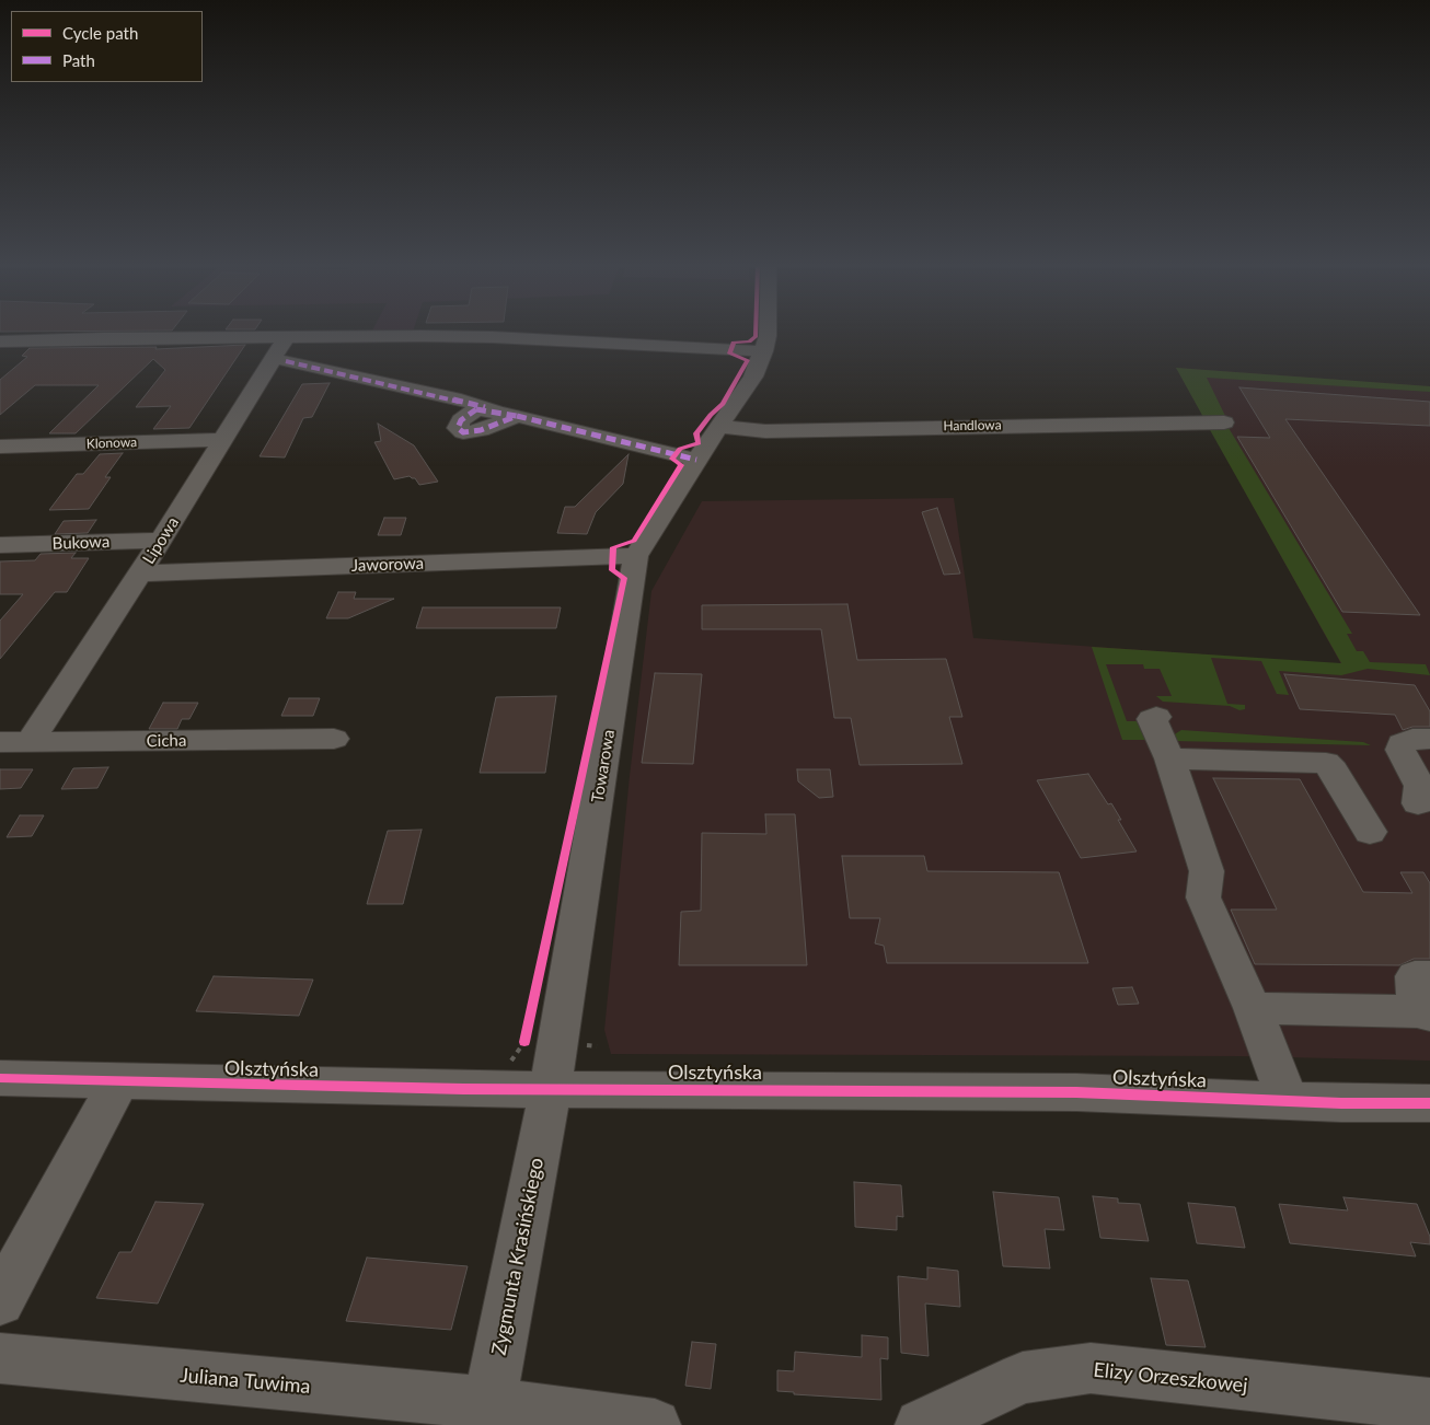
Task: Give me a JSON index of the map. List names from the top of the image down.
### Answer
{
  "streets": {
    "street": [
      "Handlowa",
      "Klonowa",
      "Lipowa",
      "Bukowa",
      "Jaworowa",
      "Cicha",
      "Towarowa",
      "Olsztyńska",
      "Zygmunta Krasińskiego",
      "Elizy Orzeszkowej",
      "Juliana Tuwima"
    ]
  },
  "crossings": [
    ["Handlowa", "Towarowa"],
    ["Klonowa", "Lipowa"],
    ["Lipowa", "Bukowa"],
    ["Lipowa", "Jaworowa"],
    ["Lipowa", "Cicha"],
    ["Jaworowa", "Towarowa"],
    ["Towarowa", "Olsztyńska"],
    ["Towarowa", "Zygmunta Krasińskiego"],
    ["Olsztyńska", "Zygmunta Krasińskiego"],
    ["Zygmunta Krasińskiego", "Juliana Tuwima"]
  ],
  "legend": ["Cycle path", "Path"]
}
